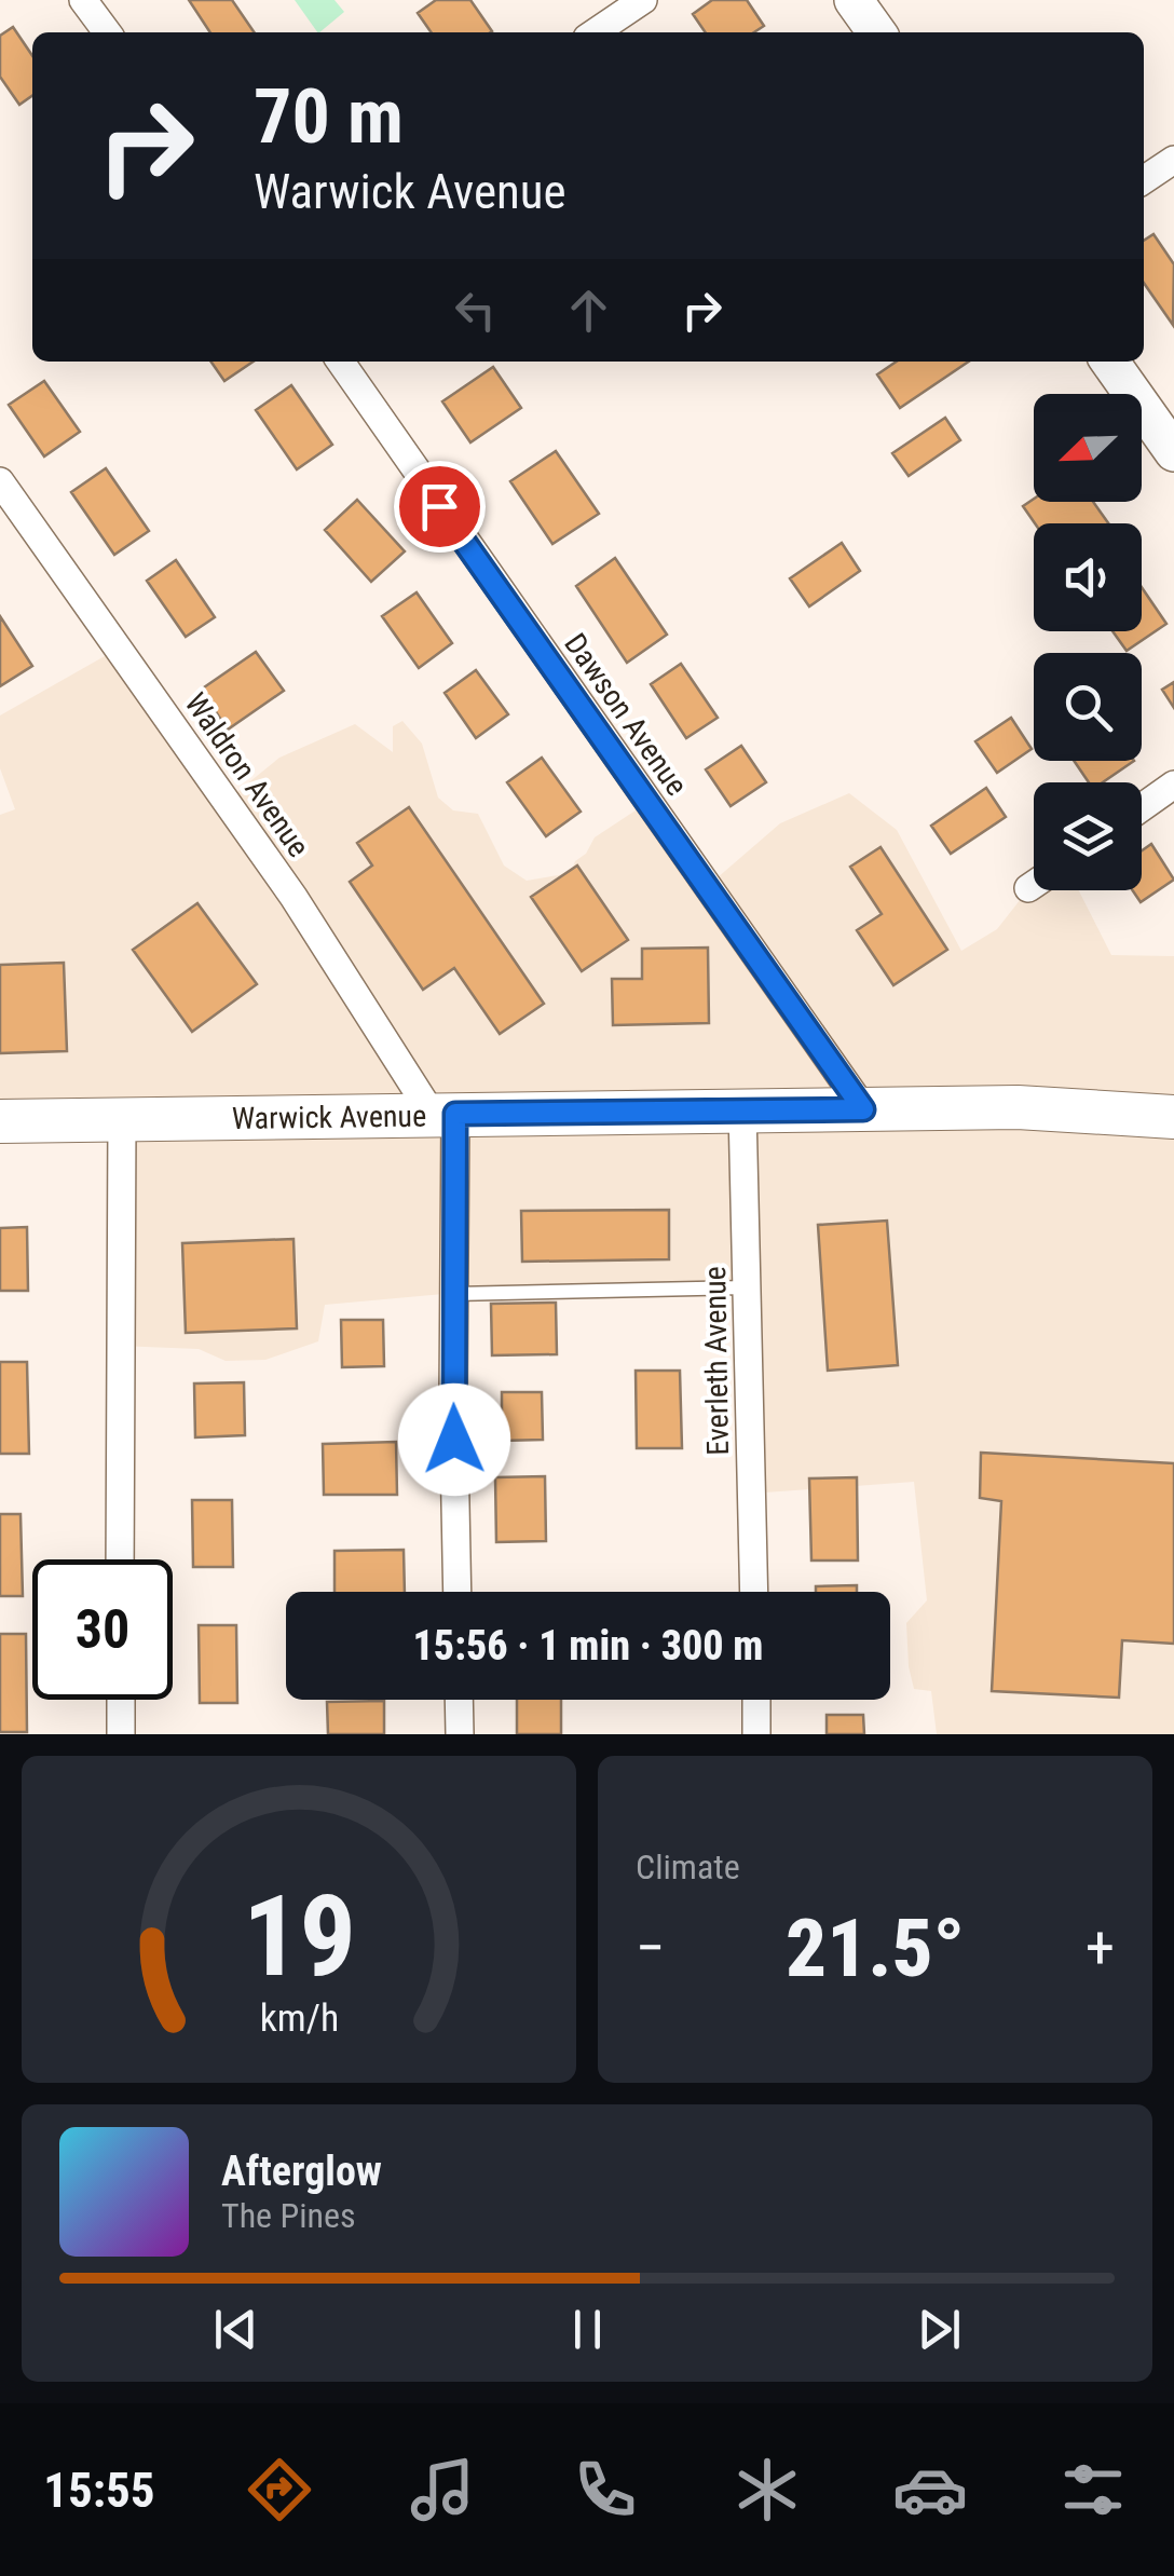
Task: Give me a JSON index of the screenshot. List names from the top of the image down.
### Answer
{
  "streets": {
    "main road": ["Warwick Avenue"],
    "street": ["Dawson Avenue", "Waldron Avenue", "Everleth Avenue"]
  },
  "crossings": [
    ["Dawson Avenue", "Warwick Avenue"],
    ["Waldron Avenue", "Warwick Avenue"],
    ["Warwick Avenue", "Everleth Avenue"]
  ],
  "north": "bottom left",
  "page": {
    "turn": ["70 m", "Warwick Avenue"],
    "limit": "30",
    "trip": "15:56 · 1 min · 300 m",
    "tile": "Climate",
    "heat": ["−", "21.5°", "+"],
    "song": ["Afterglow", "The Pines"],
    "tabs": "15:55",
    "gauge": ["19", "km/h"]
  }
}
